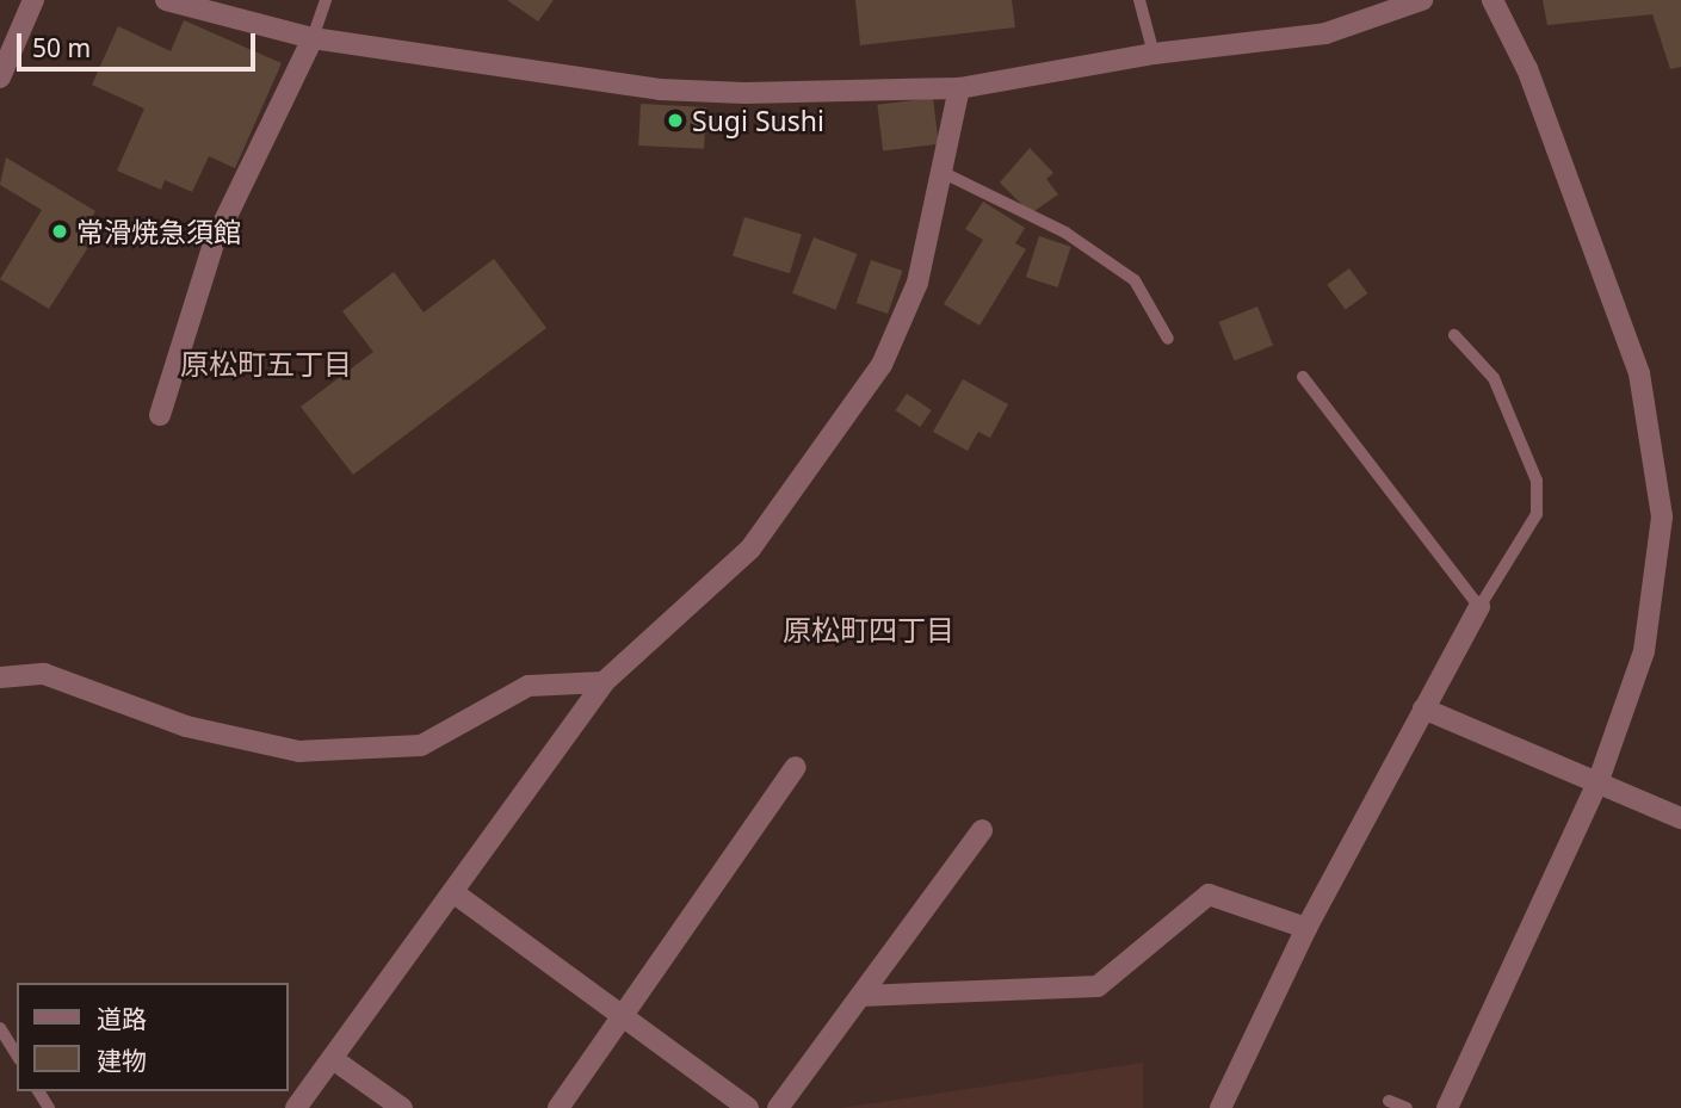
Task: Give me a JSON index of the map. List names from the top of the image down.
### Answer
{
  "districts": ["原松町五丁目", "原松町四丁目"],
  "places": ["Sugi Sushi", "常滑焼急須館"],
  "legend": ["道路", "建物"],
  "scale_bar": "50 m"
}
